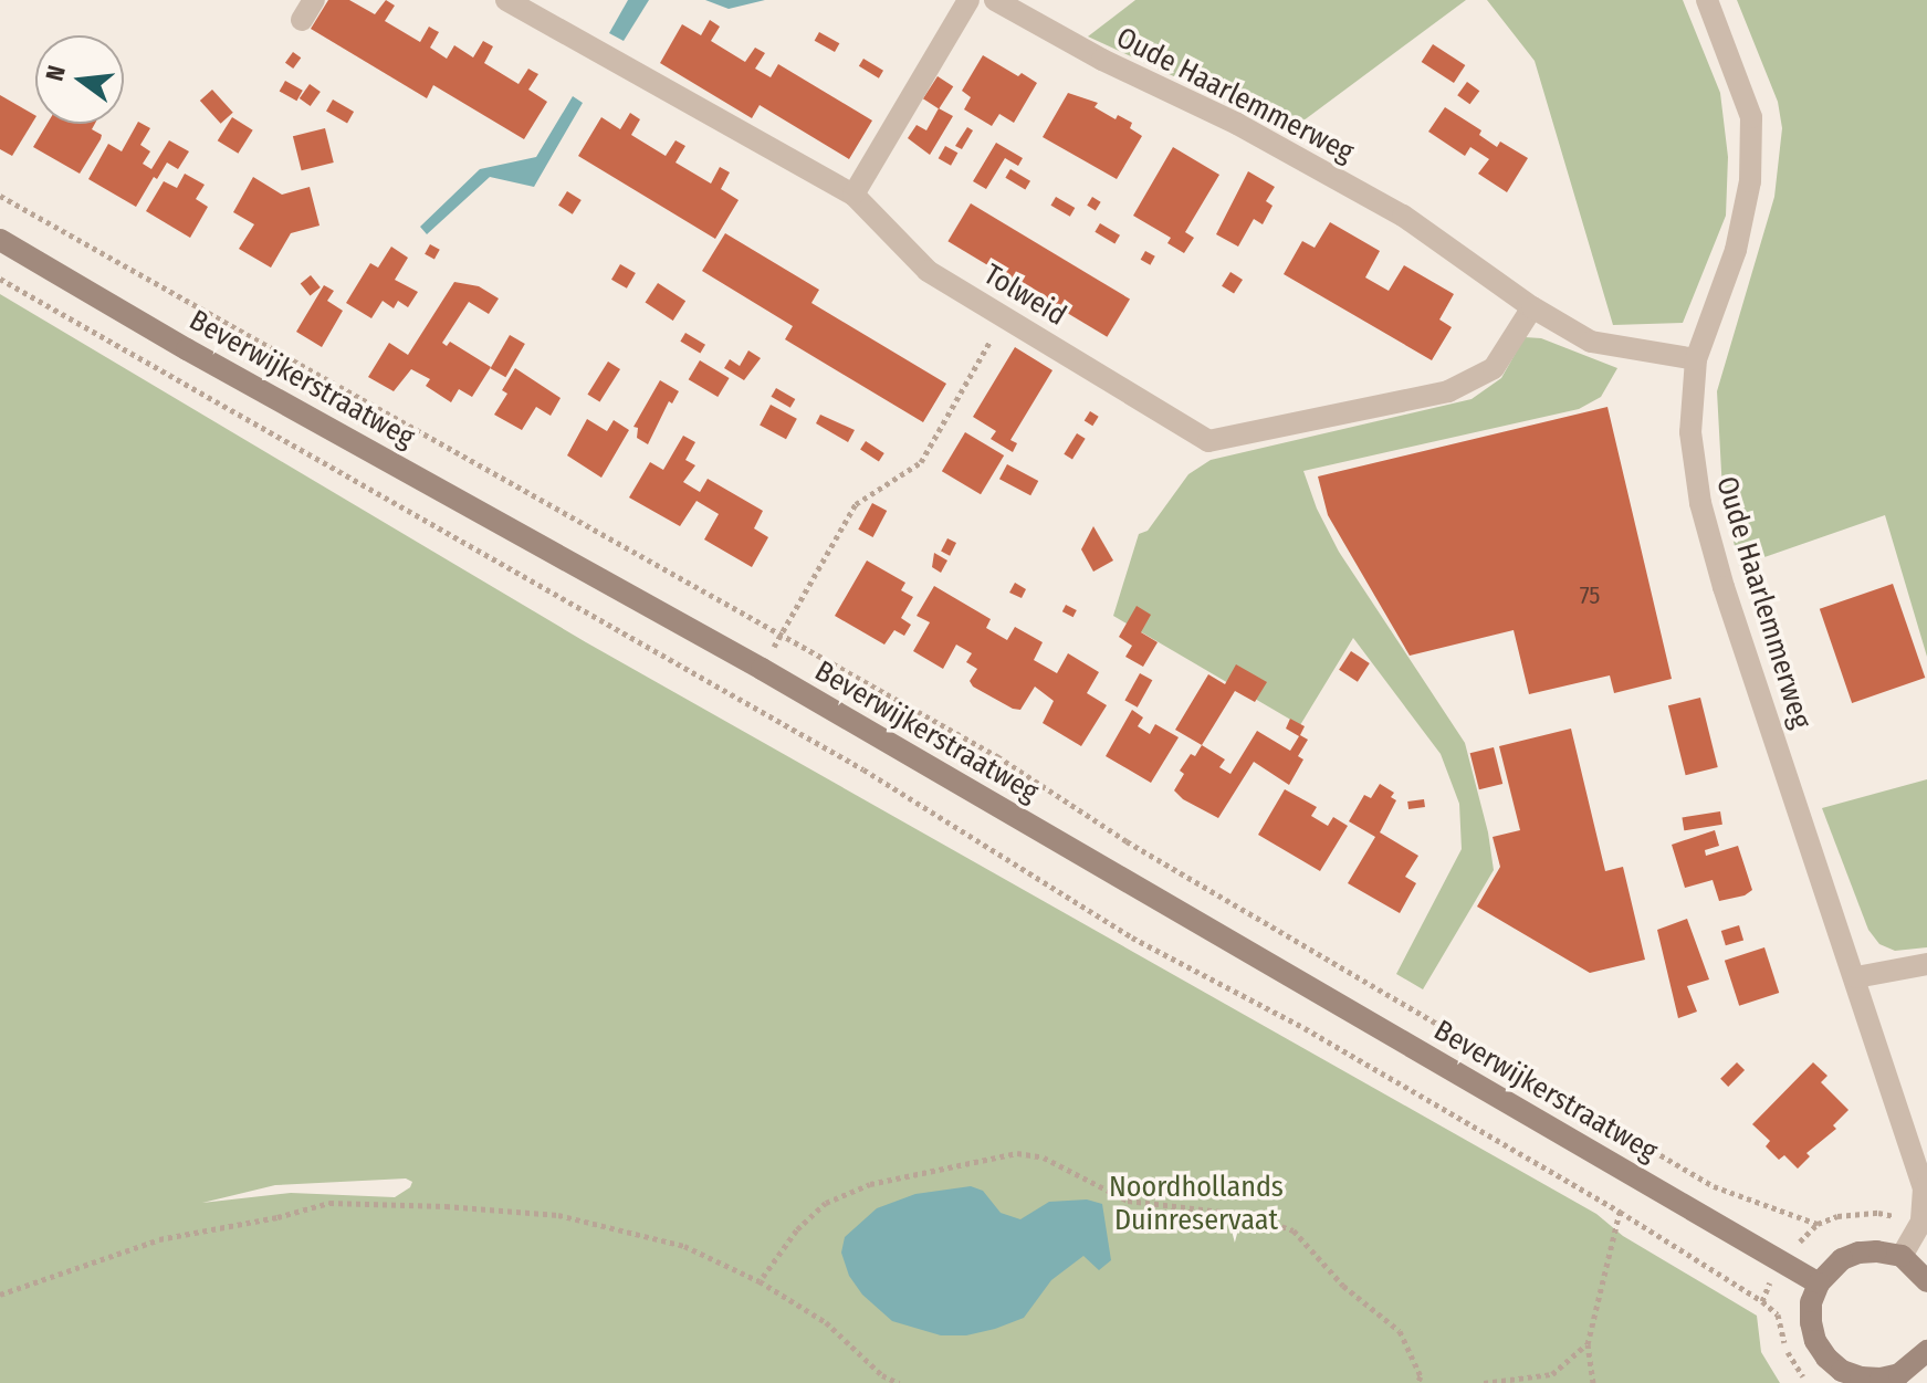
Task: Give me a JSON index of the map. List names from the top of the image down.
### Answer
{
  "streets": {
    "main road": ["Beverwijkerstraatweg"],
    "street": ["Oude Haarlemmerweg", "Tolweid"]
  },
  "crossings": [
    ["Oude Haarlemmerweg", "Tolweid"]
  ],
  "parks": ["Noordhollands Duinreservaat"],
  "house_numbers": ["75"],
  "north": "left"
}
